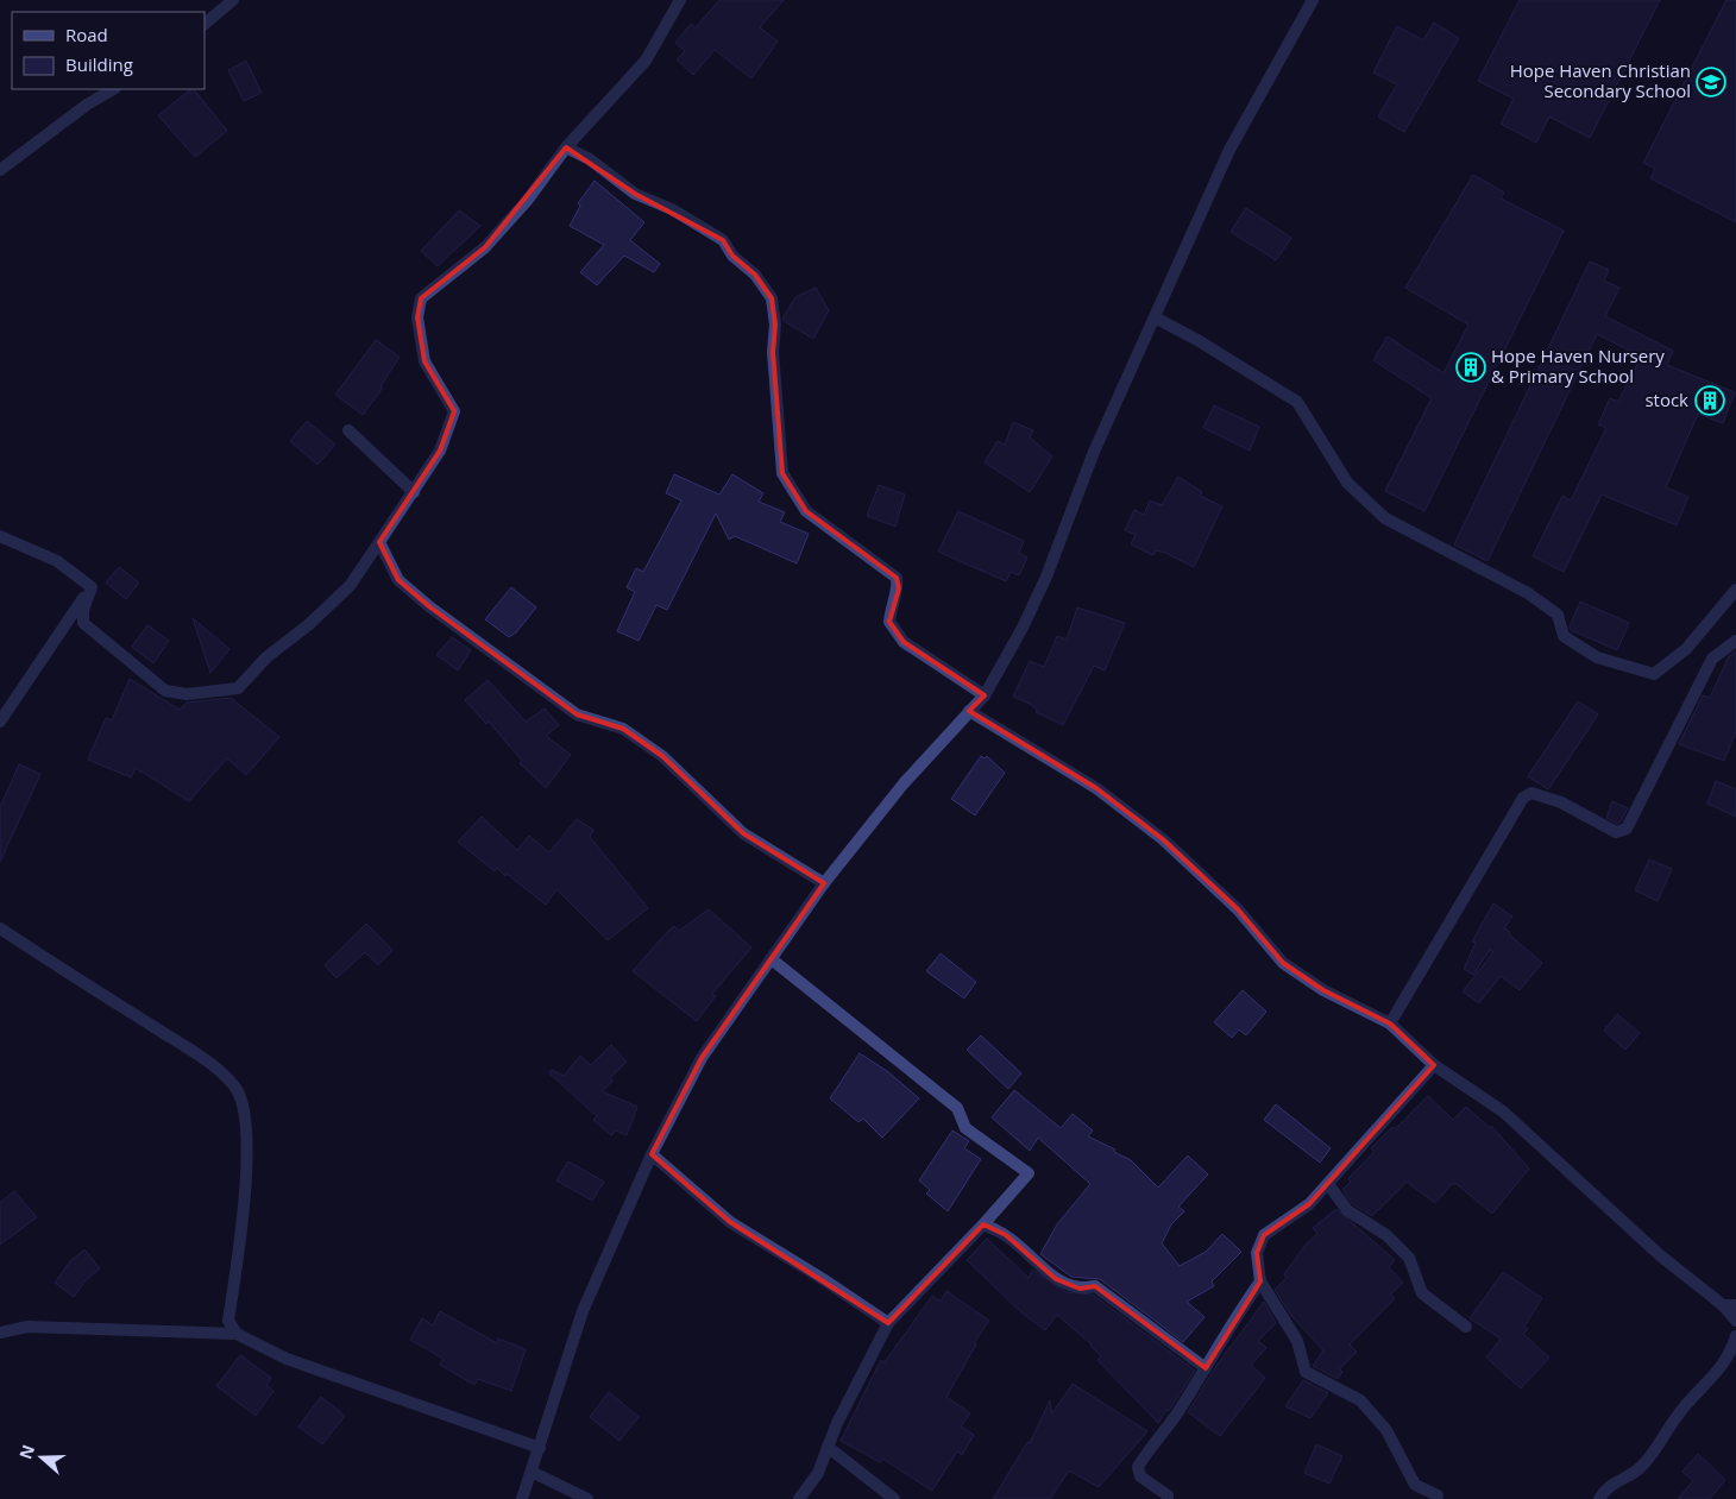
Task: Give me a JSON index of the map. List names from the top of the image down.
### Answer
{
  "places": {
    "school or university": ["Hope Haven Christian Secondary School"],
    "building": ["Hope Haven Nursery & Primary School", "stock"]
  },
  "legend": ["Road", "Building"],
  "north": "left"
}
